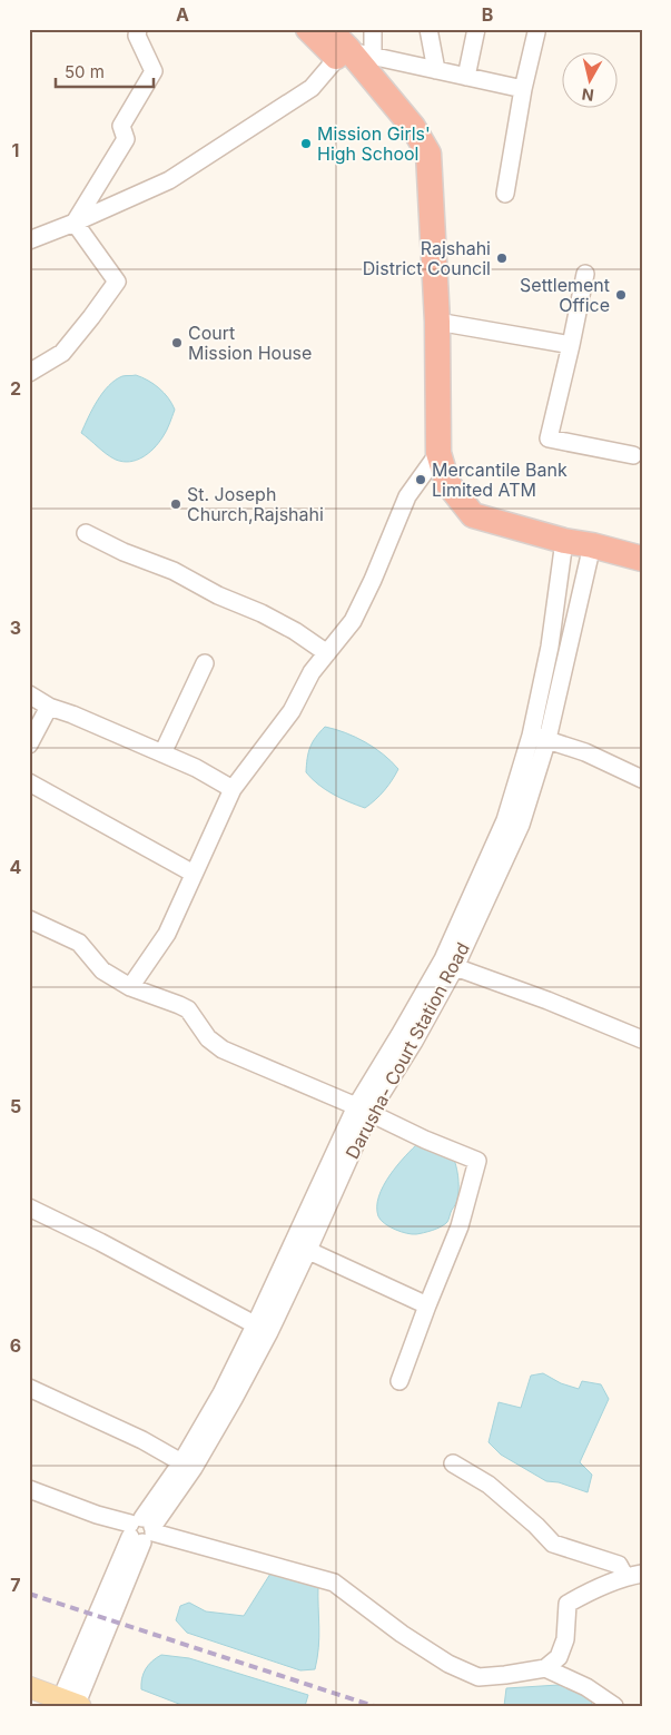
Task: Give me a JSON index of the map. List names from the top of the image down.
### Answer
{
  "streets": {
    "street": ["Darusha- Court Station Road"]
  },
  "places": [
    "Mission Girls' High School",
    "Rajshahi District Council",
    "Settlement Office",
    "Court Mission House",
    "Mercantile Bank Limited ATM",
    "St. Joseph Church,Rajshahi"
  ],
  "scale_bar": "50 m",
  "north": "bottom",
  "grid": {
    "columns": ["A", "B"],
    "rows": [
      "1",
      "2",
      "3",
      "4",
      "5",
      "6",
      "7"
    ]
  }
}
